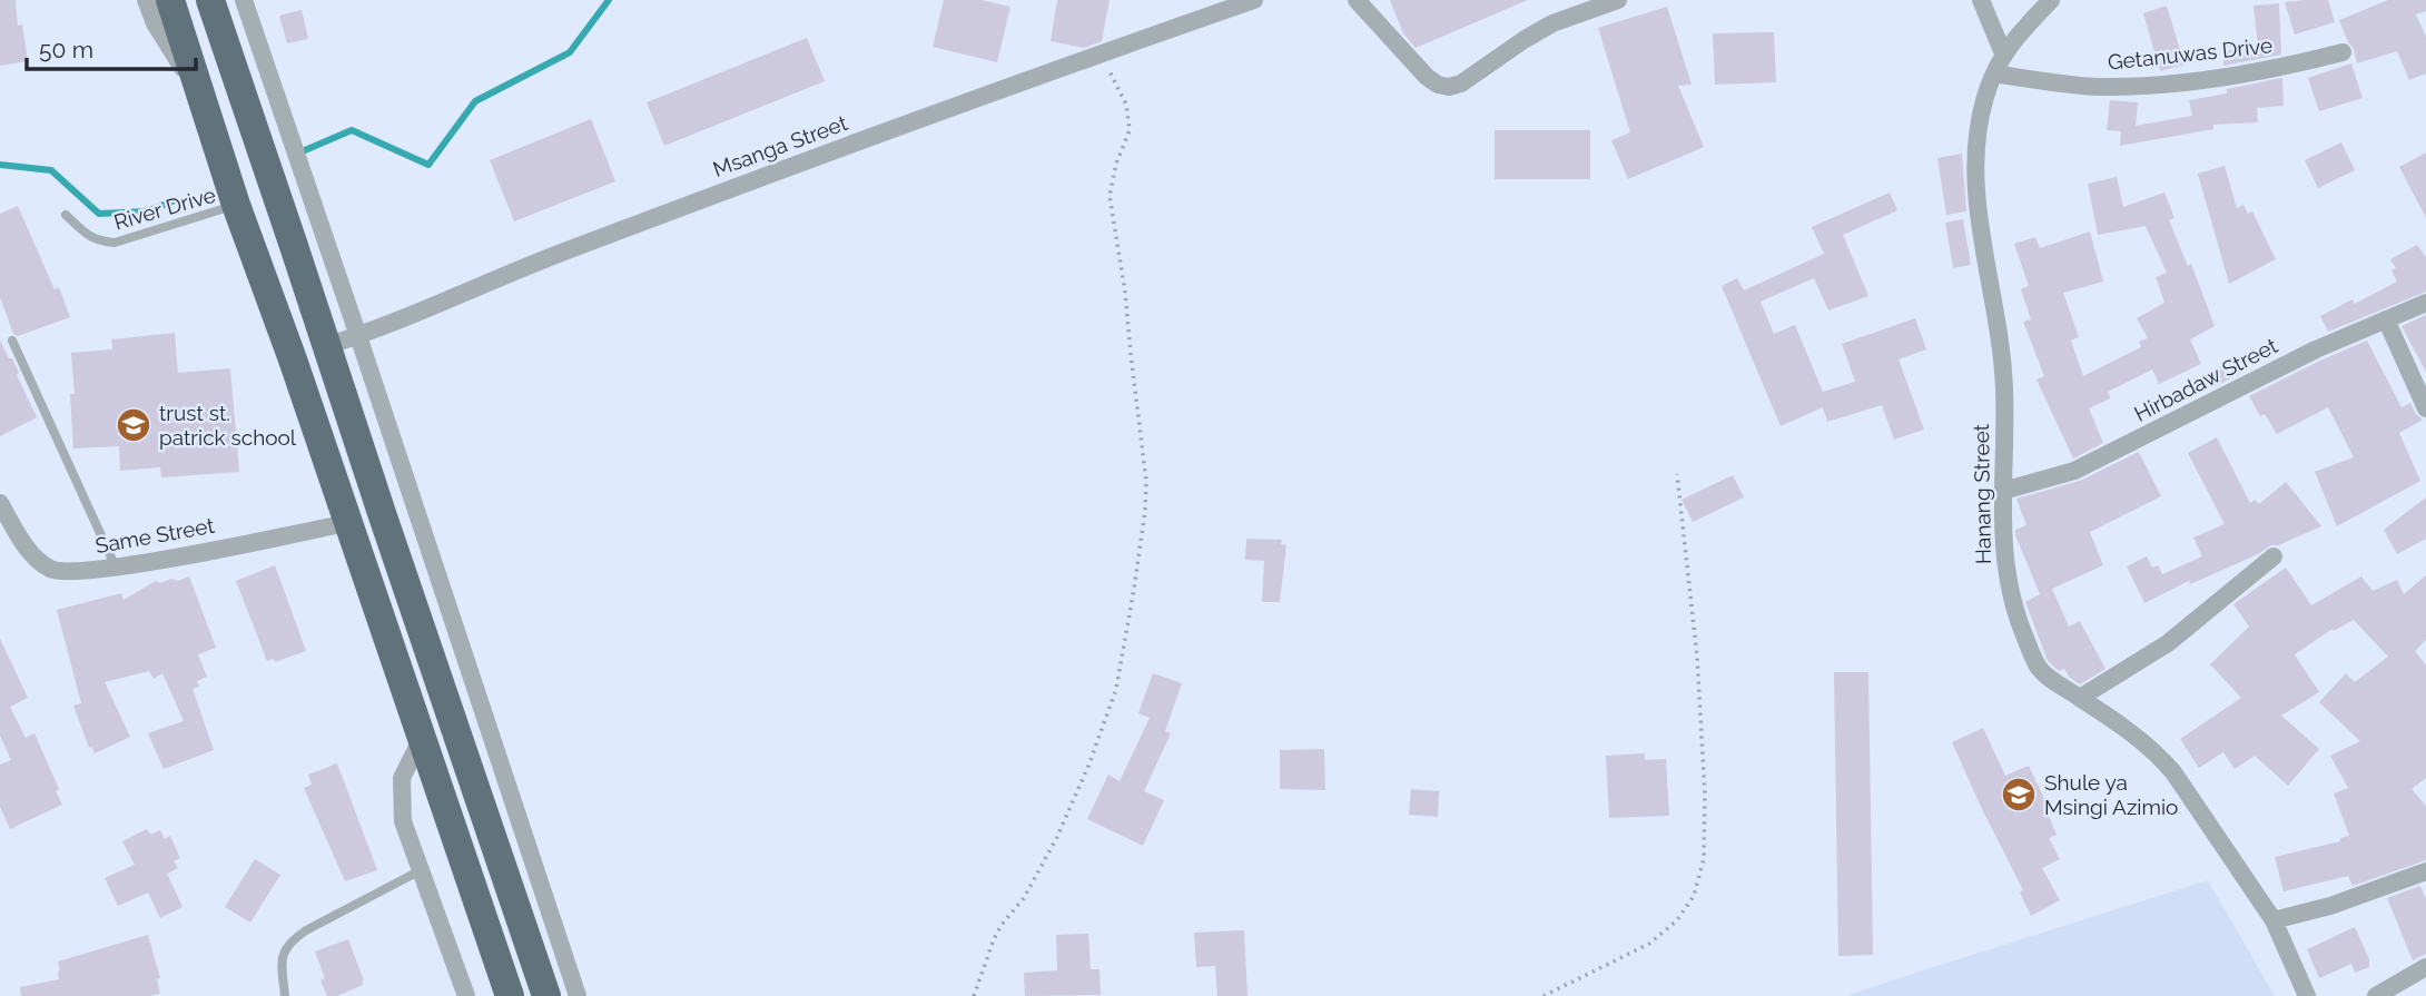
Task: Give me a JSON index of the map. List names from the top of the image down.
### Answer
{
  "streets": {
    "street": [
      "Getanuwas Drive",
      "Msanga Street",
      "Hirbadaw Street",
      "Hanang Street",
      "Same Street"
    ],
    "lane": ["River Drive"]
  },
  "crossings": [
    ["Getanuwas Drive", "Hanang Street"],
    ["Hirbadaw Street", "Hanang Street"]
  ],
  "places": {
    "school or university": ["trust st. patrick school", "Shule ya Msingi Azimio"]
  },
  "scale_bar": "50 m"
}
